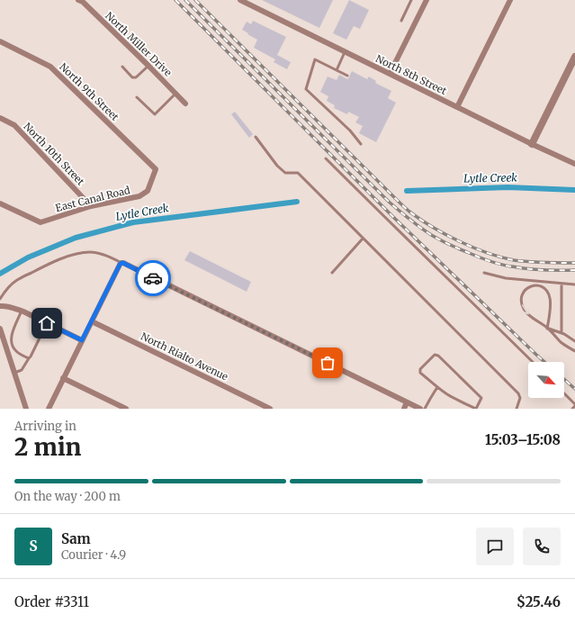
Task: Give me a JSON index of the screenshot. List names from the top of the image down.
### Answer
{
  "streets": {
    "street": [
      "North Miller Drive",
      "North 8th Street",
      "North 9th Street",
      "North 10th Street",
      "East Canal Road",
      "North Rialto Avenue"
    ]
  },
  "crossings": [
    ["North 9th Street", "East Canal Road"],
    ["North 10th Street", "East Canal Road"]
  ],
  "water": ["Lytle Creek"],
  "north": "bottom right",
  "page": {
    "heading": ["2 min", "Arriving in", "15:03–15:08"],
    "panel": [
      "Sam",
      "Courier · 4.9",
      "Order #3311",
      "$25.46"
    ],
    "bar": "On the way · 200 m",
    "round": "S"
  }
}
